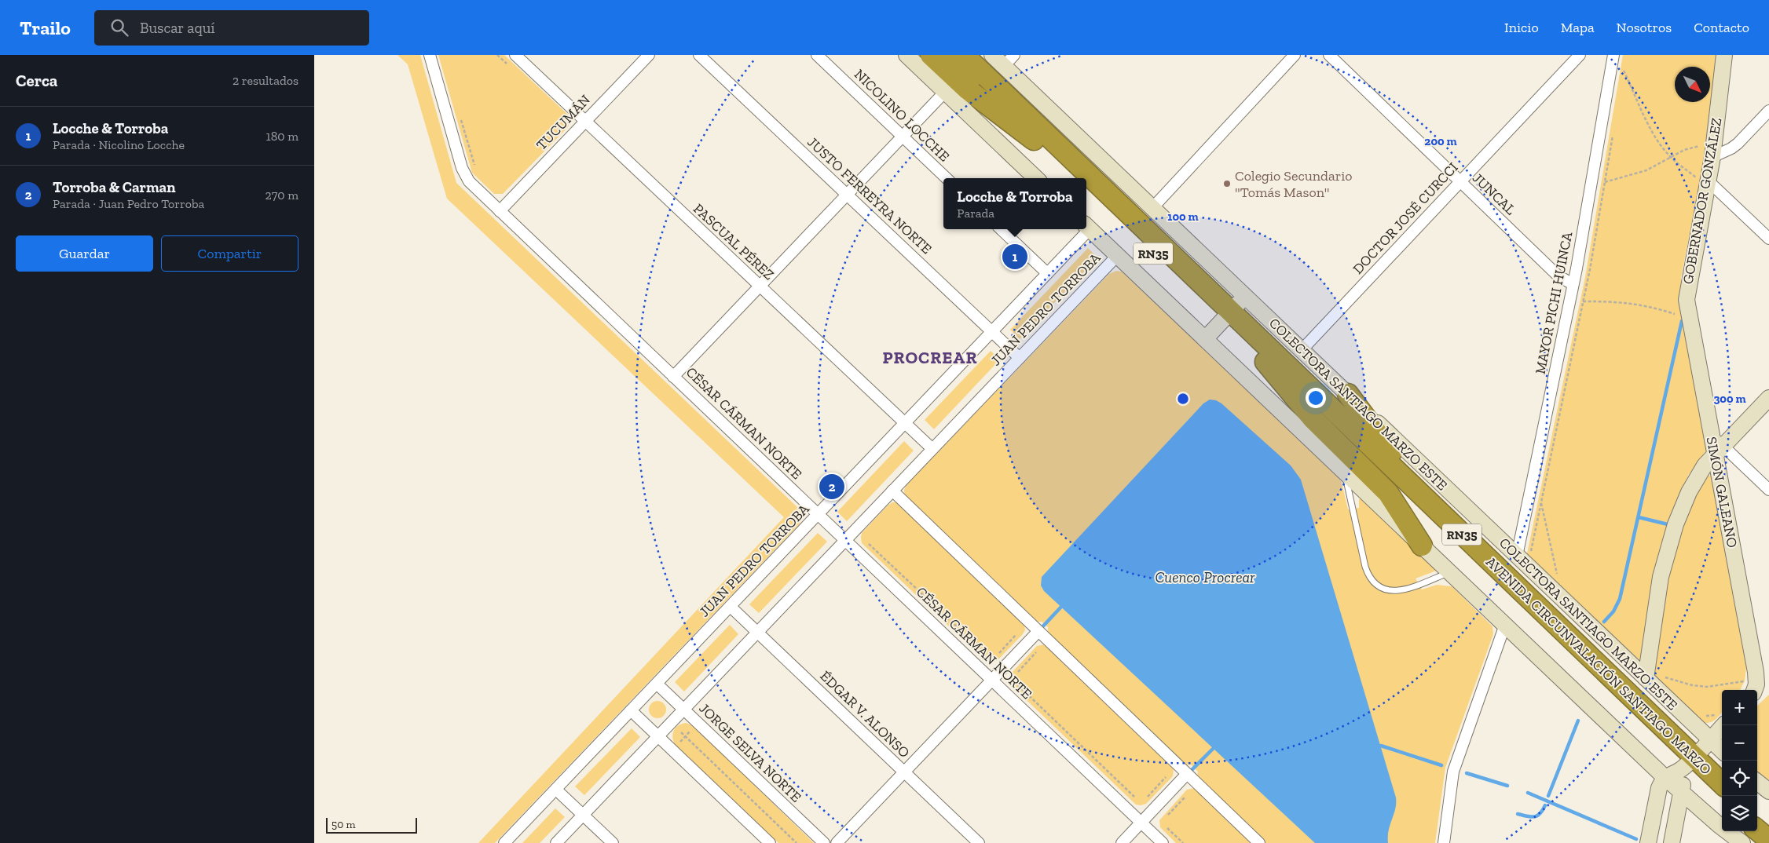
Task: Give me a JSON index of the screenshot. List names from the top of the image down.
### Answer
{
  "streets": {
    "highway": ["RN35", "AVENIDA CIRCUNVALACIÓN SANTIAGO MARZO"],
    "street": [
      "NICOLINO LOCCHE",
      "TUCUMÁN",
      "JUNCAL",
      "JUSTO FERREYRA NORTE",
      "GOBERNADOR GONZÁLEZ",
      "DOCTOR JOSÉ CURCCI",
      "PASCUAL PÉREZ",
      "MAYOR PICHI HUINCA",
      "JUAN PEDRO TORROBA",
      "COLECTORA SANTIAGO MARZO ESTE",
      "CÉSAR CÁRMAN NORTE",
      "SIMÓN GALEANO",
      "ÉDGAR V. ALONSO",
      "JORGE SELVA NORTE"
    ]
  },
  "crossings": [
    ["TUCUMÁN", "PASCUAL PÉREZ"],
    ["TUCUMÁN", "CÉSAR CÁRMAN NORTE"],
    ["JUNCAL", "DOCTOR JOSÉ CURCCI"],
    ["JUNCAL", "MAYOR PICHI HUINCA"],
    ["JUSTO FERREYRA NORTE", "JUAN PEDRO TORROBA"],
    ["GOBERNADOR GONZÁLEZ", "SIMÓN GALEANO"],
    ["DOCTOR JOSÉ CURCCI", "COLECTORA SANTIAGO MARZO ESTE"],
    ["PASCUAL PÉREZ", "JUAN PEDRO TORROBA"],
    ["MAYOR PICHI HUINCA", "COLECTORA SANTIAGO MARZO ESTE"],
    ["JUAN PEDRO TORROBA", "CÉSAR CÁRMAN NORTE"],
    ["JUAN PEDRO TORROBA", "ÉDGAR V. ALONSO"],
    ["JUAN PEDRO TORROBA", "JORGE SELVA NORTE"]
  ],
  "districts": ["PROCREAR"],
  "water": ["Cuenco Procrear"],
  "places": ["Colegio Secundario \"Tomás Mason\""],
  "scale_bar": "50 m",
  "north": "bottom right",
  "page": {
    "header": "Trailo",
    "search": "Buscar aquí",
    "nav": [
      "Inicio",
      "Mapa",
      "Nosotros",
      "Contacto"
    ],
    "heading": ["Cerca", "2 resultados"],
    "list": [
      {
        "mark": "1",
        "name": "Locche & Torroba",
        "note": "Parada · Nicolino Locche",
        "value": "180 m"
      },
      {
        "mark": "2",
        "name": "Torroba & Carman",
        "note": "Parada · Juan Pedro Torroba",
        "value": "270 m"
      }
    ],
    "popup": ["Locche & Torroba", "Parada"],
    "buttons": ["Guardar", "Compartir"],
    "pins": ["1", "2"],
    "map_buttons": ["+", "−"],
    "scale": "50 m"
  },
  "rings": ["200 m", "100 m", "300 m"]
}
